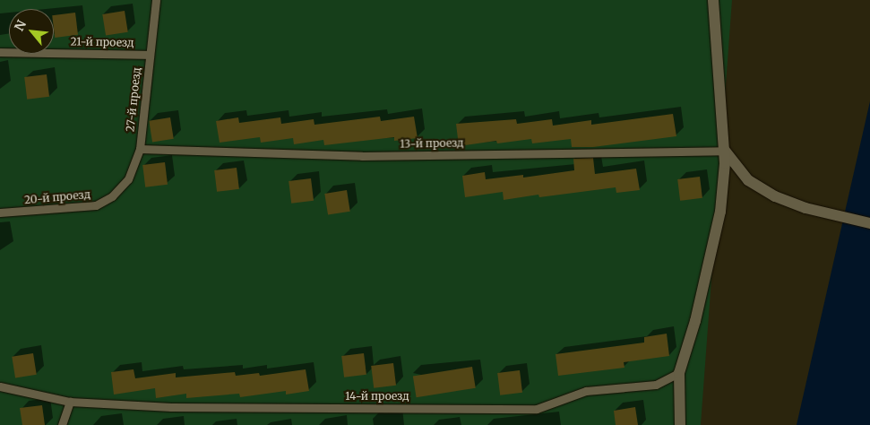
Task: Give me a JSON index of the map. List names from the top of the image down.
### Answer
{
  "streets": {
    "lane": [
      "21-й проезд",
      "27-й проезд",
      "13-й проезд",
      "20-й проезд",
      "14-й проезд"
    ]
  },
  "crossings": [
    ["21-й проезд", "27-й проезд"],
    ["27-й проезд", "13-й проезд"],
    ["27-й проезд", "20-й проезд"],
    ["13-й проезд", "20-й проезд"]
  ],
  "north": "top left"
}
